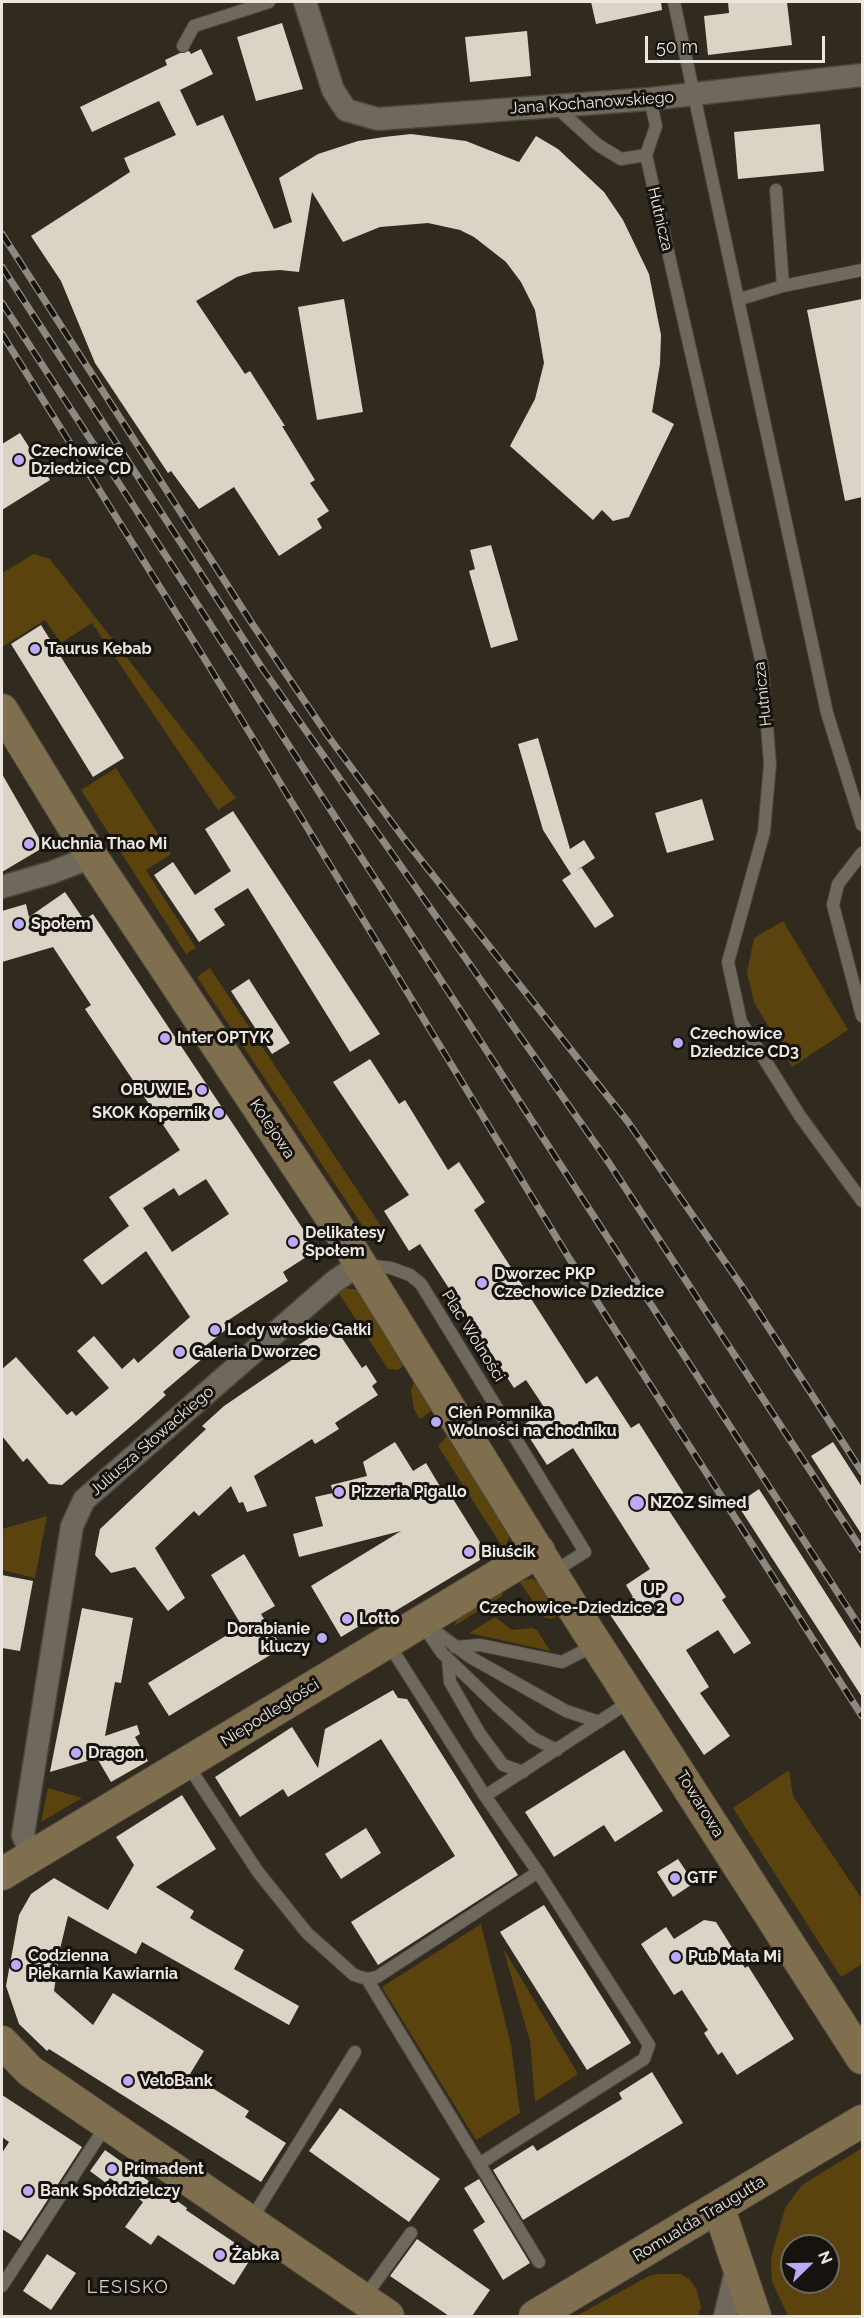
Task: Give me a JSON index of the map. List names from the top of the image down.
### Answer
{
  "streets": {
    "street": [
      "Jana Kochanowskiego",
      "Kolejowa",
      "Juliusza Słowackiego",
      "Niepodległości",
      "Towarowa",
      "Romualda Traugutta"
    ],
    "lane": ["Hutnicza", "Plac Wolności"]
  },
  "crossings": [
    ["Kolejowa", "Plac Wolności"],
    ["Kolejowa", "Juliusza Słowackiego"],
    ["Kolejowa", "Niepodległości"],
    ["Kolejowa", "Towarowa"],
    ["Plac Wolności", "Juliusza Słowackiego"],
    ["Plac Wolności", "Niepodległości"],
    ["Plac Wolności", "Towarowa"],
    ["Juliusza Słowackiego", "Niepodległości"],
    ["Niepodległości", "Towarowa"]
  ],
  "districts": ["LESISKO"],
  "places": [
    "Czechowice Dziedzice CD",
    "Taurus Kebab",
    "Kuchnia Thao Mi",
    "Społem",
    "Inter OPTYK",
    "Czechowice Dziedzice CD3",
    "OBUWIE.",
    "SKOK Kopernik",
    "Delikatesy Społem",
    "Dworzec PKP Czechowice Dziedzice",
    "Lody włoskie Gałki",
    "Galeria Dworzec",
    "Cień Pomnika Wolności na chodniku",
    "Pizzeria Pigallo",
    "NZOZ Simed",
    "Biuścik",
    "UP Czechowice-Dziedzice 2",
    "Lotto",
    "Dorabianie kluczy",
    "Dragon",
    "GTF",
    "Pub Mała Mi",
    "Codzienna Piekarnia Kawiarnia",
    "VeloBank",
    "Primadent",
    "Bank Spółdzielczy",
    "Żabka"
  ],
  "scale_bar": "50 m",
  "north": "top right"
}
